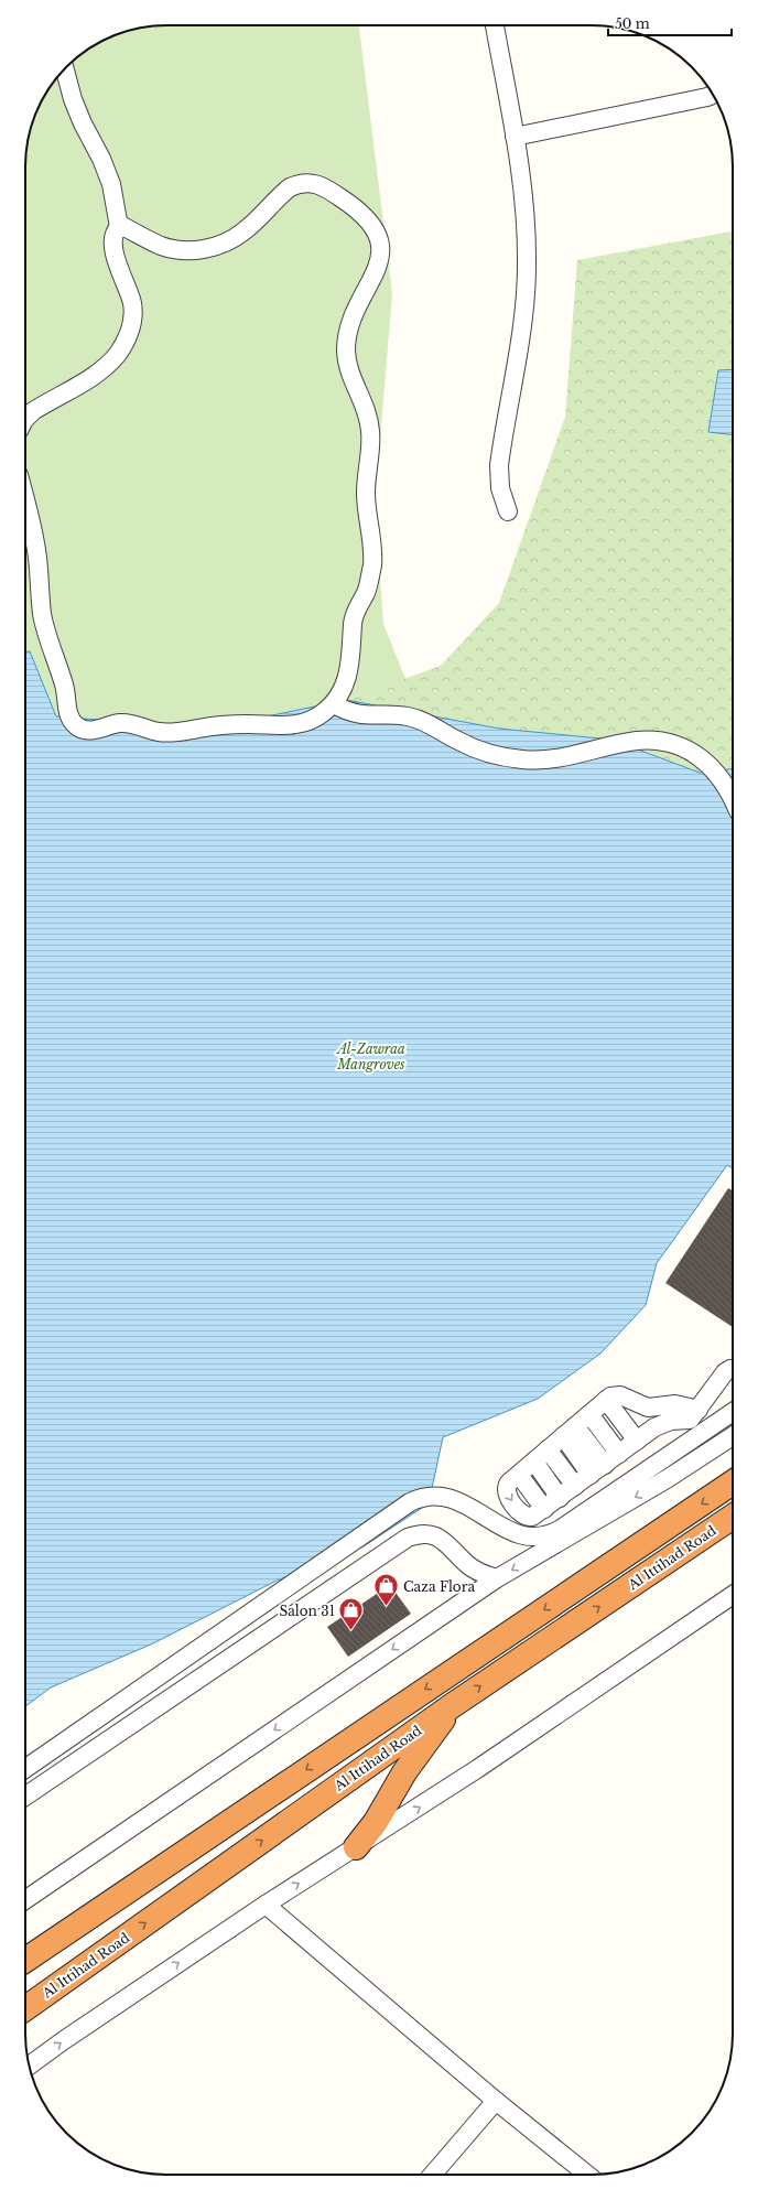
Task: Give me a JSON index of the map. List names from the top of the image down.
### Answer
{
  "streets": {
    "highway": ["Al Ittihad Road"]
  },
  "parks": ["Al-Zawraa Mangroves"],
  "places": {
    "shop": ["Caza Flora", "Salon 31"]
  },
  "scale_bar": "50 m"
}
